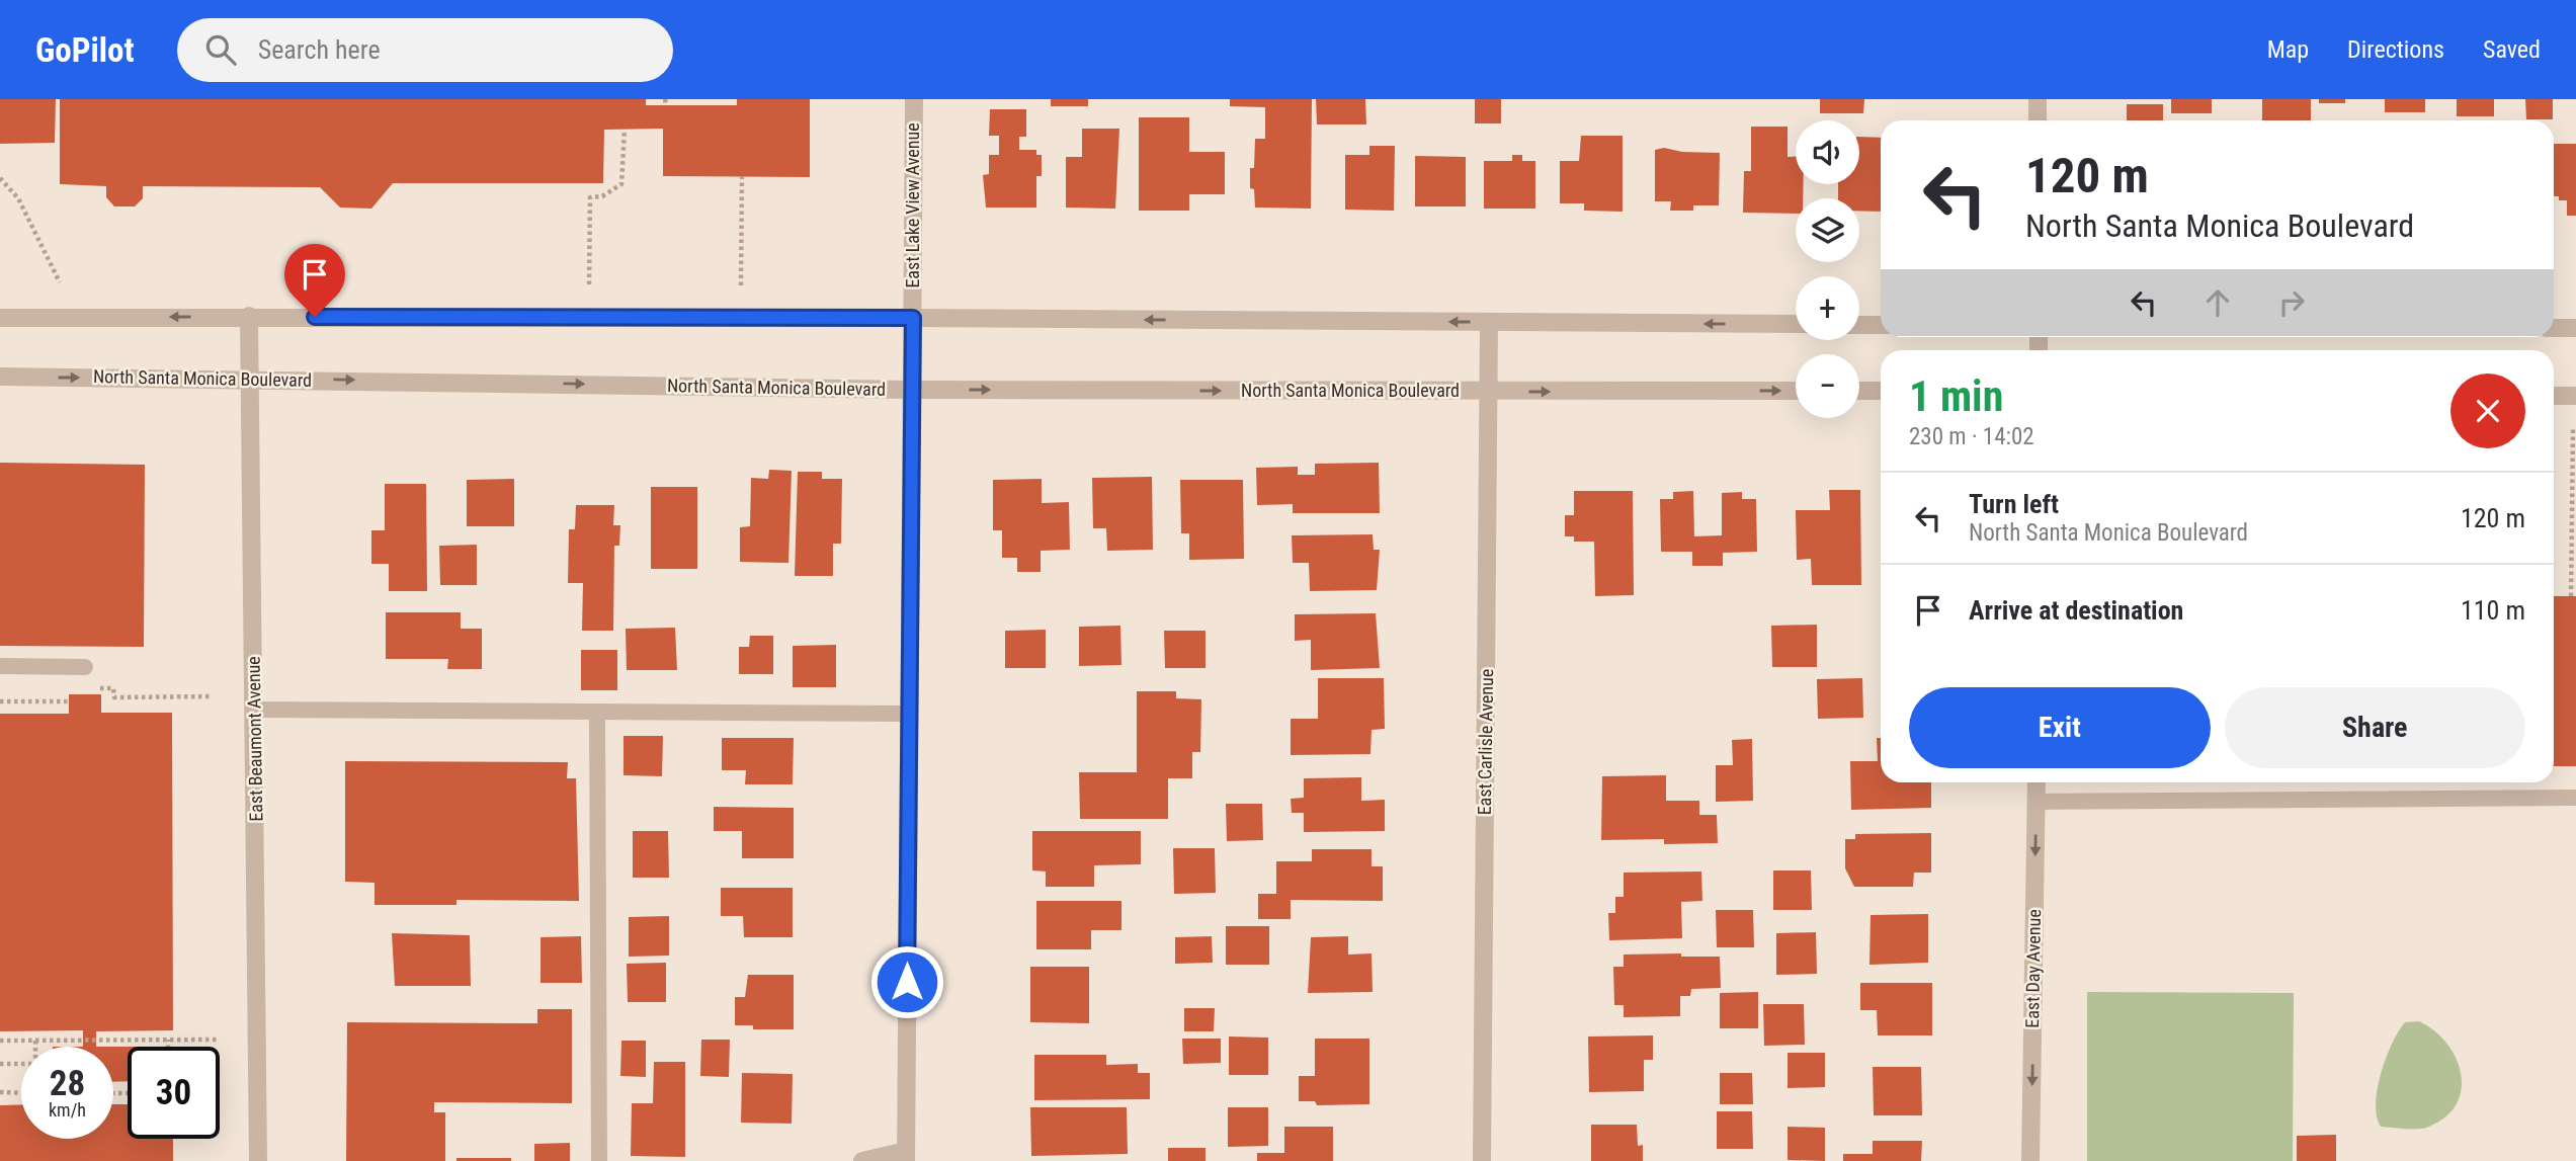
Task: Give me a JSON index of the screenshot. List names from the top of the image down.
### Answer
{
  "streets": {
    "street": [
      "East Lake View Avenue",
      "North Santa Monica Boulevard",
      "East Beaumont Avenue",
      "East Carlisle Avenue",
      "East Day Avenue"
    ]
  },
  "crossings": [
    ["East Lake View Avenue", "North Santa Monica Boulevard"],
    ["North Santa Monica Boulevard", "East Beaumont Avenue"],
    ["North Santa Monica Boulevard", "East Carlisle Avenue"]
  ],
  "one_way": ["East Day Avenue"],
  "page": {
    "header": "GoPilot",
    "search": "Search here",
    "nav": ["Map", "Directions", "Saved"],
    "map_buttons": ["+", "−"],
    "turn": ["120 m", "North Santa Monica Boulevard"],
    "heading": ["1 min", "230 m · 14:02"],
    "list": [
      {
        "name": "Turn left",
        "note": "North Santa Monica Boulevard",
        "value": "120 m"
      },
      {
        "name": "Arrive at destination",
        "value": "110 m"
      }
    ],
    "buttons": ["Exit", "Share"],
    "speed": "28 km/h",
    "limit": "30"
  }
}
